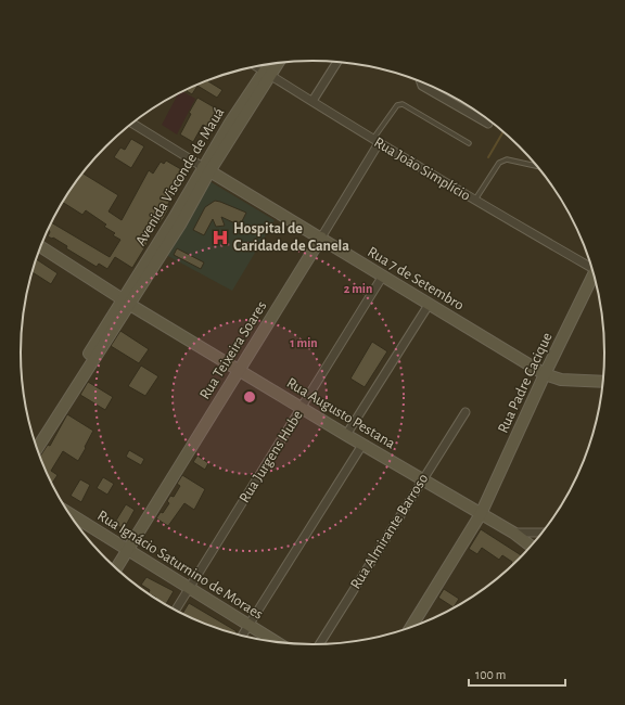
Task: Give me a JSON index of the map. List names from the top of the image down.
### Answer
{
  "streets": {
    "main road": [
      "Avenida Visconde de Mauá",
      "Rua 7 de Setembro",
      "Rua Teixeira Soares",
      "Rua Padre Cacique",
      "Rua Augusto Pestana",
      "Rua Ignácio Saturnino de Moraes"
    ],
    "street": ["Rua João Simplício", "Rua Jurgens Hube", "Rua Almirante Barroso"]
  },
  "crossings": [
    ["Rua João Simplício", "Avenida Visconde de Mauá"],
    ["Rua João Simplício", "Rua Teixeira Soares"],
    ["Avenida Visconde de Mauá", "Rua 7 de Setembro"],
    ["Avenida Visconde de Mauá", "Rua Augusto Pestana"],
    ["Rua 7 de Setembro", "Rua Teixeira Soares"],
    ["Rua 7 de Setembro", "Rua Padre Cacique"],
    ["Rua 7 de Setembro", "Rua Jurgens Hube"],
    ["Rua Teixeira Soares", "Rua Augusto Pestana"],
    ["Rua Teixeira Soares", "Rua Ignácio Saturnino de Moraes"],
    ["Rua Padre Cacique", "Rua Augusto Pestana"],
    ["Rua Augusto Pestana", "Rua Jurgens Hube"],
    ["Rua Augusto Pestana", "Rua Almirante Barroso"],
    ["Rua Jurgens Hube", "Rua Ignácio Saturnino de Moraes"]
  ],
  "places": {
    "hospital": ["Hospital de Caridade de Canela"]
  },
  "scale_bar": "100 m",
  "rings": ["2 min", "1 min"]
}
